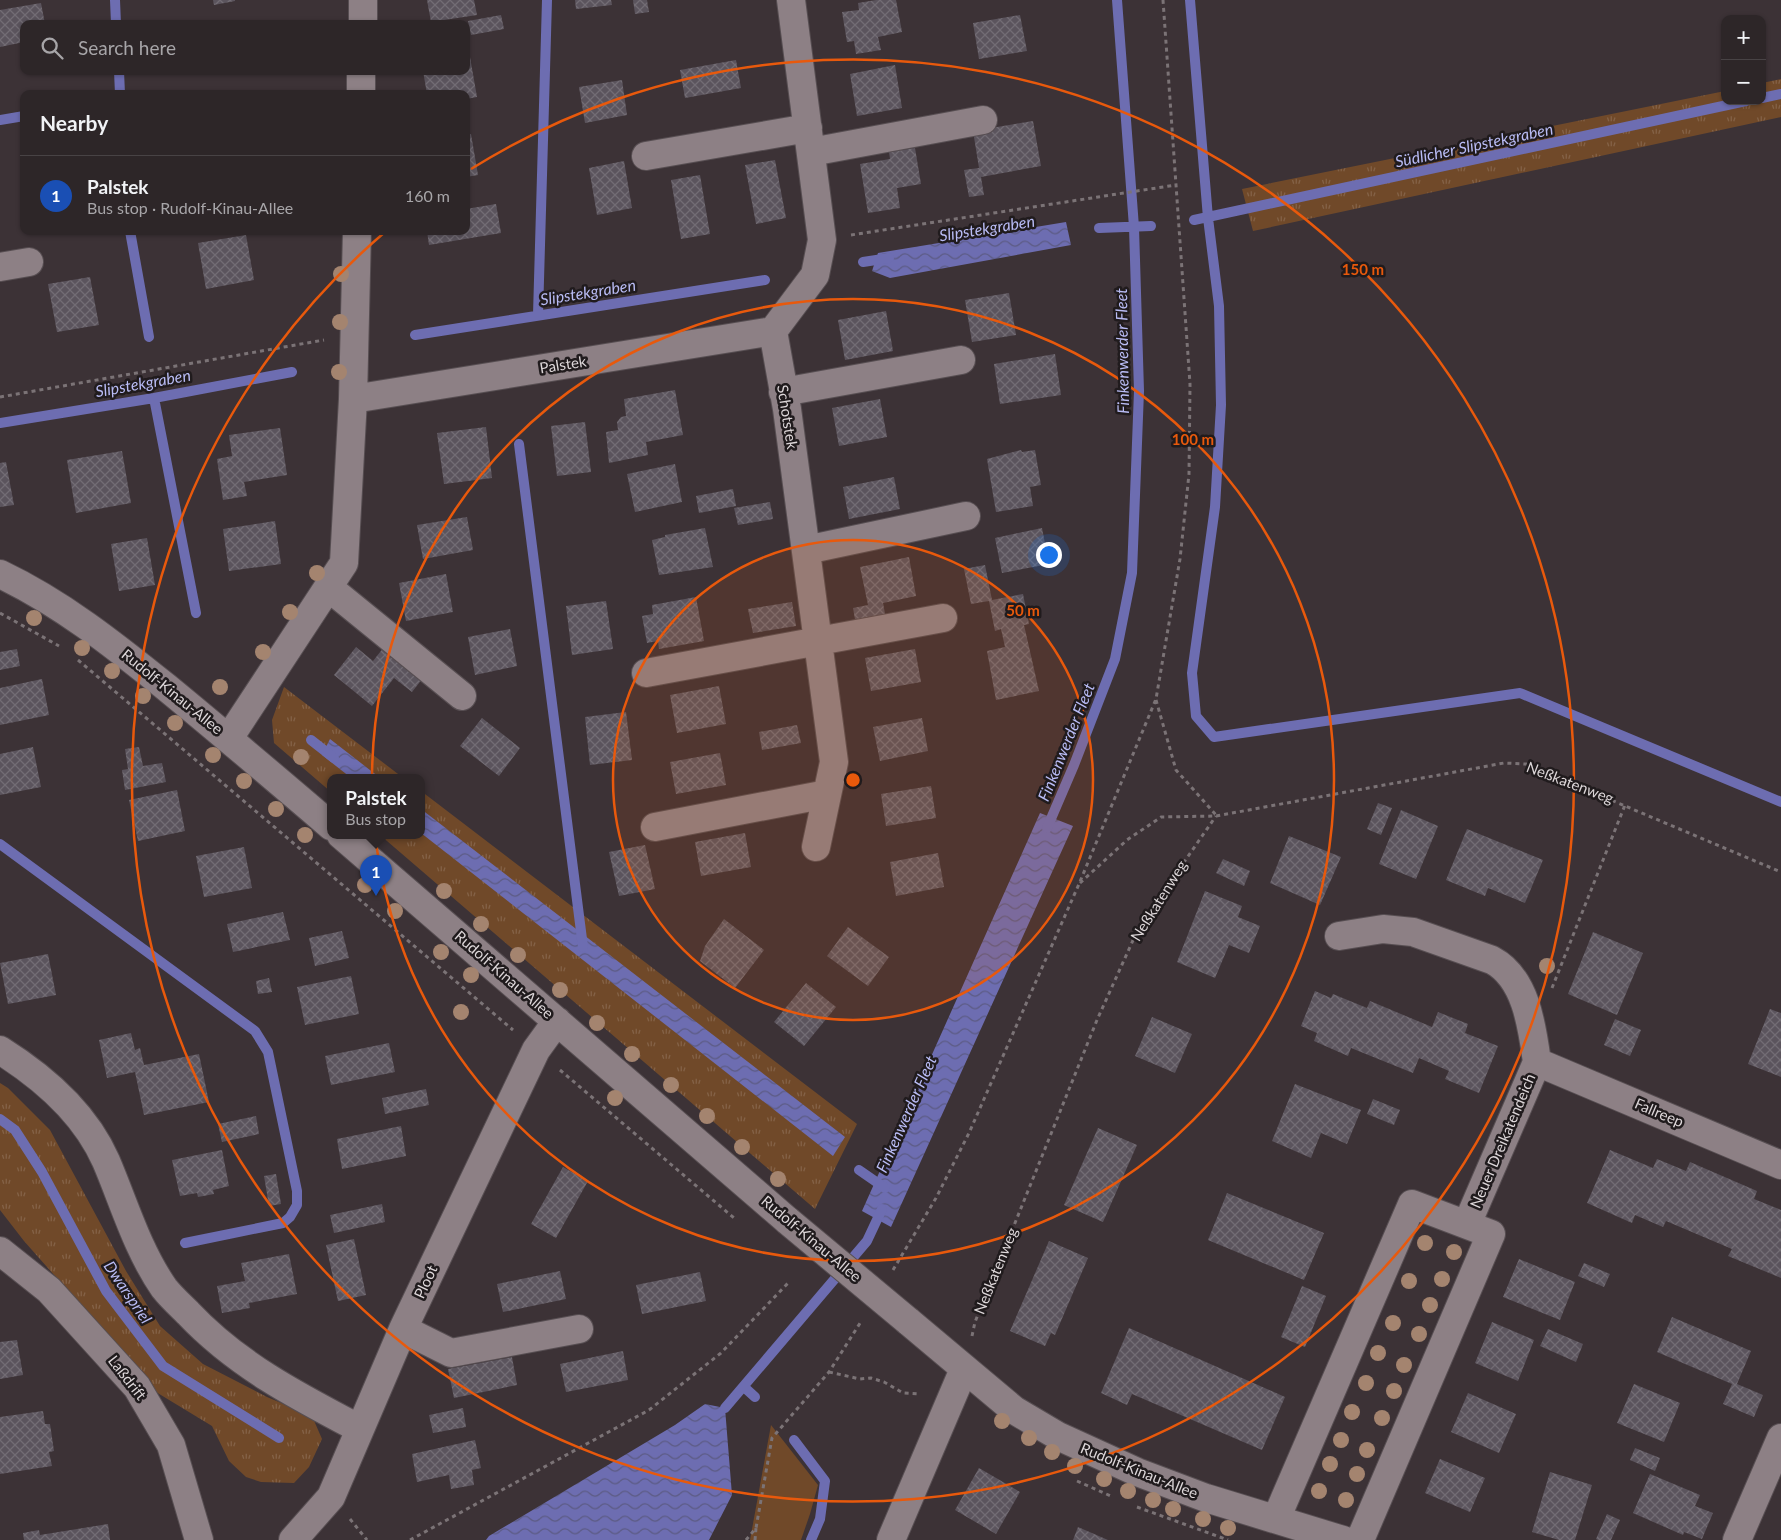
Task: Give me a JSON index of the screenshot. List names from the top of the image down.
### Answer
{
  "streets": {
    "street": [
      "Palstek",
      "Schotstek",
      "Rudolf-Kinau-Allee",
      "Fallreep",
      "Neuer Dreikatendeich",
      "Ploot",
      "Laßdrift"
    ],
    "path": ["Neßkatenweg"]
  },
  "crossings": [
    ["Palstek", "Schotstek"],
    ["Rudolf-Kinau-Allee", "Neßkatenweg"],
    ["Rudolf-Kinau-Allee", "Neuer Dreikatendeich"],
    ["Rudolf-Kinau-Allee", "Ploot"],
    ["Fallreep", "Neuer Dreikatendeich"]
  ],
  "water": [
    "Südlicher Slipstekgraben",
    "Slipstekgraben",
    "Finkenwerder Fleet",
    "Dwarspriel"
  ],
  "page": {
    "map_buttons": ["+", "−"],
    "search": "Search here",
    "heading": "Nearby",
    "list": [
      {
        "mark": "1",
        "name": "Palstek",
        "note": "Bus stop · Rudolf-Kinau-Allee",
        "value": "160 m"
      }
    ],
    "popup": ["Palstek", "Bus stop"],
    "pins": "1"
  },
  "rings": ["150 m", "100 m", "50 m"]
}
